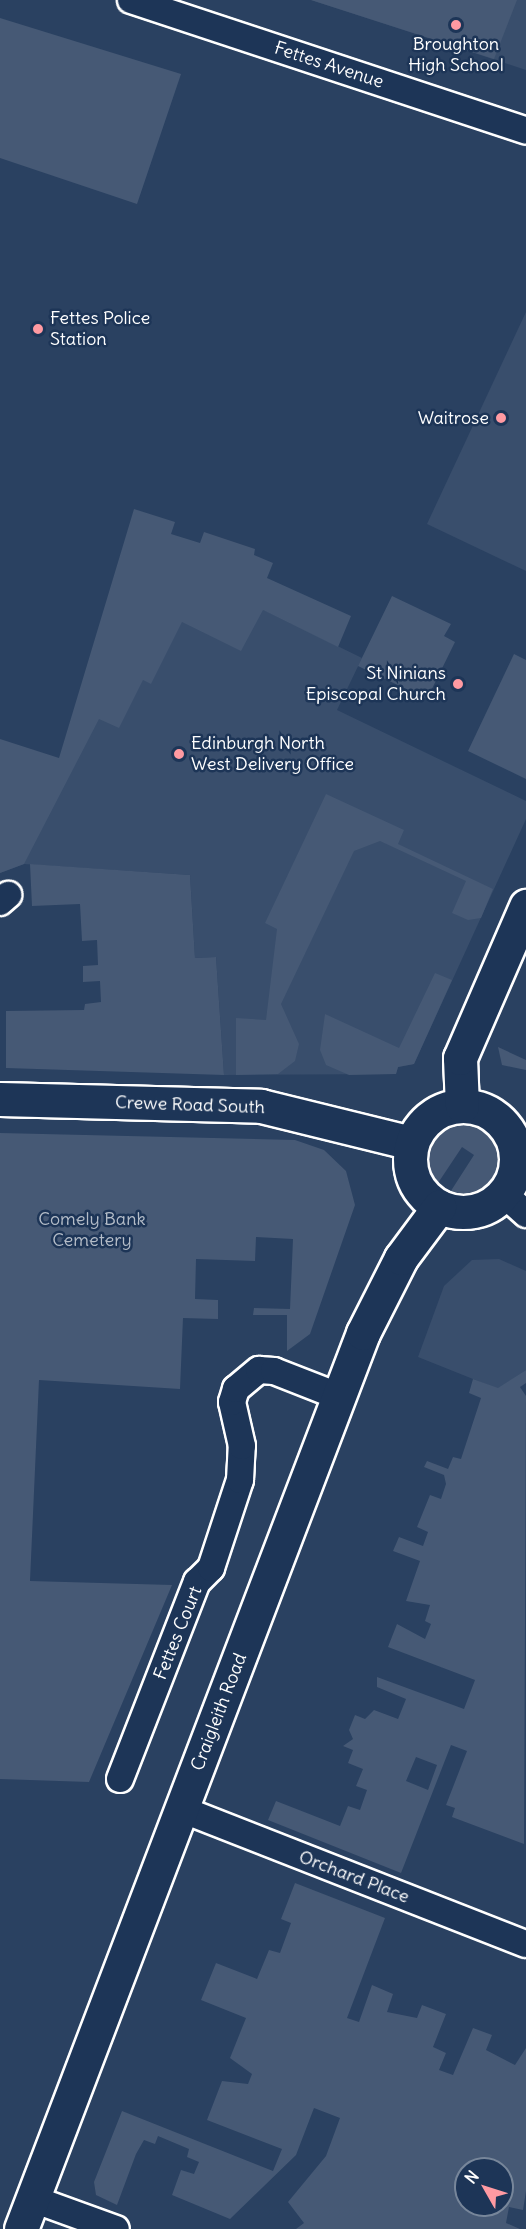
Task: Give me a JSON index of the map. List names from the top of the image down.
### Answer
{
  "streets": {
    "main road": ["Crewe Road South", "Craigleith Road"],
    "street": ["Fettes Avenue", "Fettes Court", "Orchard Place"]
  },
  "crossings": [
    ["Crewe Road South", "Craigleith Road"],
    ["Fettes Court", "Craigleith Road"],
    ["Craigleith Road", "Orchard Place"]
  ],
  "parks": ["Comely Bank Cemetery"],
  "places": [
    "Broughton High School",
    "Fettes Police Station",
    "Waitrose",
    "St Ninians Episcopal Church",
    "Edinburgh North West Delivery Office"
  ],
  "north": "top left"
}
